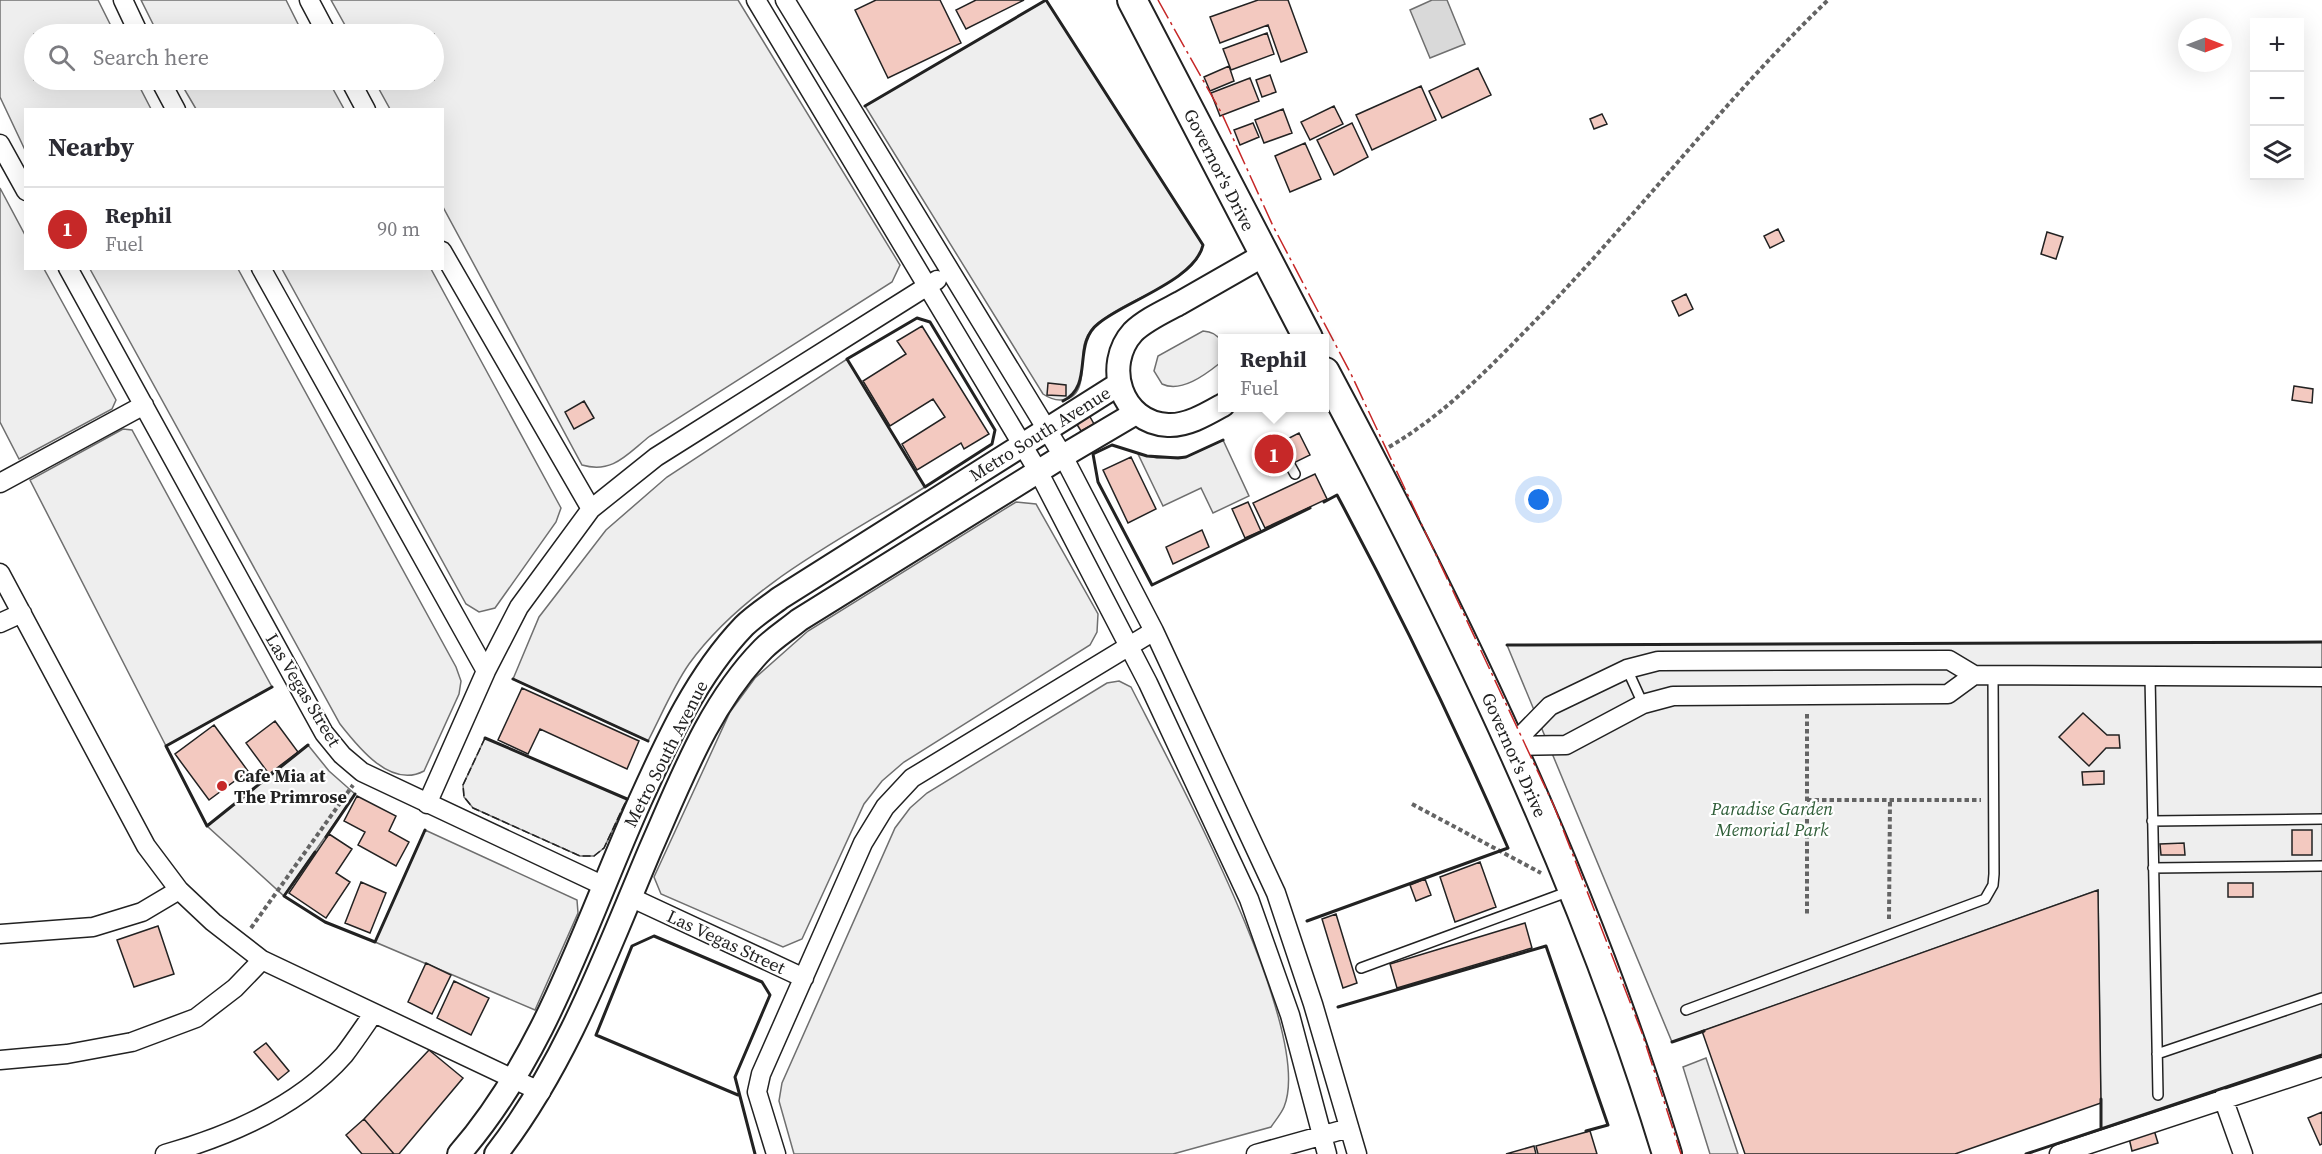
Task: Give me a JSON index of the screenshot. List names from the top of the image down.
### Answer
{
  "streets": {
    "main road": ["Governor's Drive"],
    "street": ["Metro South Avenue", "Las Vegas Street"]
  },
  "crossings": [
    ["Governor's Drive", "Metro South Avenue"],
    ["Metro South Avenue", "Las Vegas Street"]
  ],
  "parks": ["Paradise Garden Memorial Park"],
  "places": ["Cafe Mia at The Primrose"],
  "north": "right",
  "page": {
    "map_buttons": ["+", "−"],
    "search": "Search here",
    "heading": "Nearby",
    "list": [
      {
        "mark": "1",
        "name": "Rephil",
        "note": "Fuel",
        "value": "90 m"
      }
    ],
    "popup": ["Rephil", "Fuel"],
    "pins": "1"
  }
}
